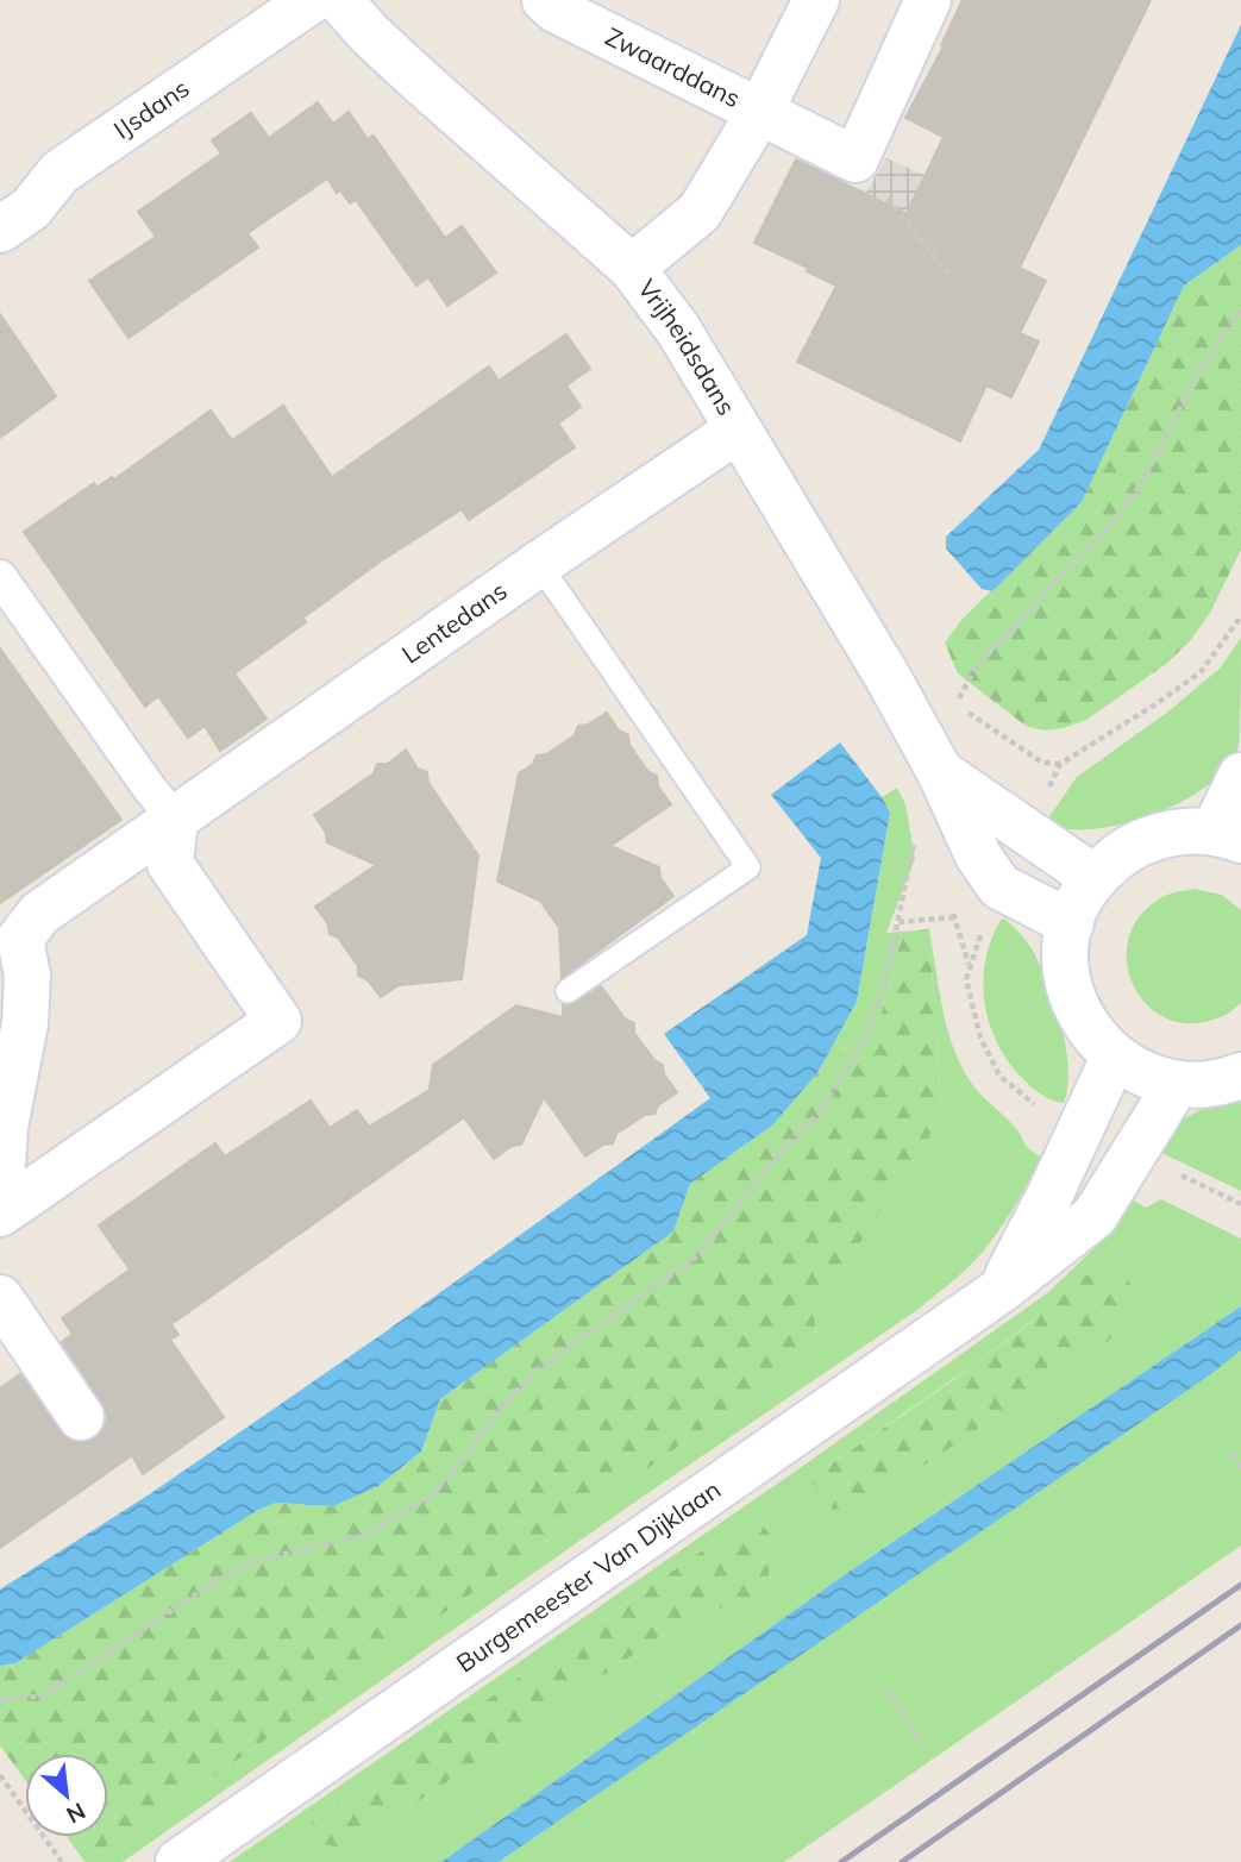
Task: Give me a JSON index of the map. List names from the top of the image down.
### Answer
{
  "streets": {
    "street": [
      "Zwaarddans",
      "IJsdans",
      "Vrijheidsdans",
      "Lentedans",
      "Burgemeester Van Dijklaan"
    ]
  },
  "crossings": [
    ["Zwaarddans", "Vrijheidsdans"],
    ["Vrijheidsdans", "Lentedans"]
  ],
  "north": "bottom right"
}
